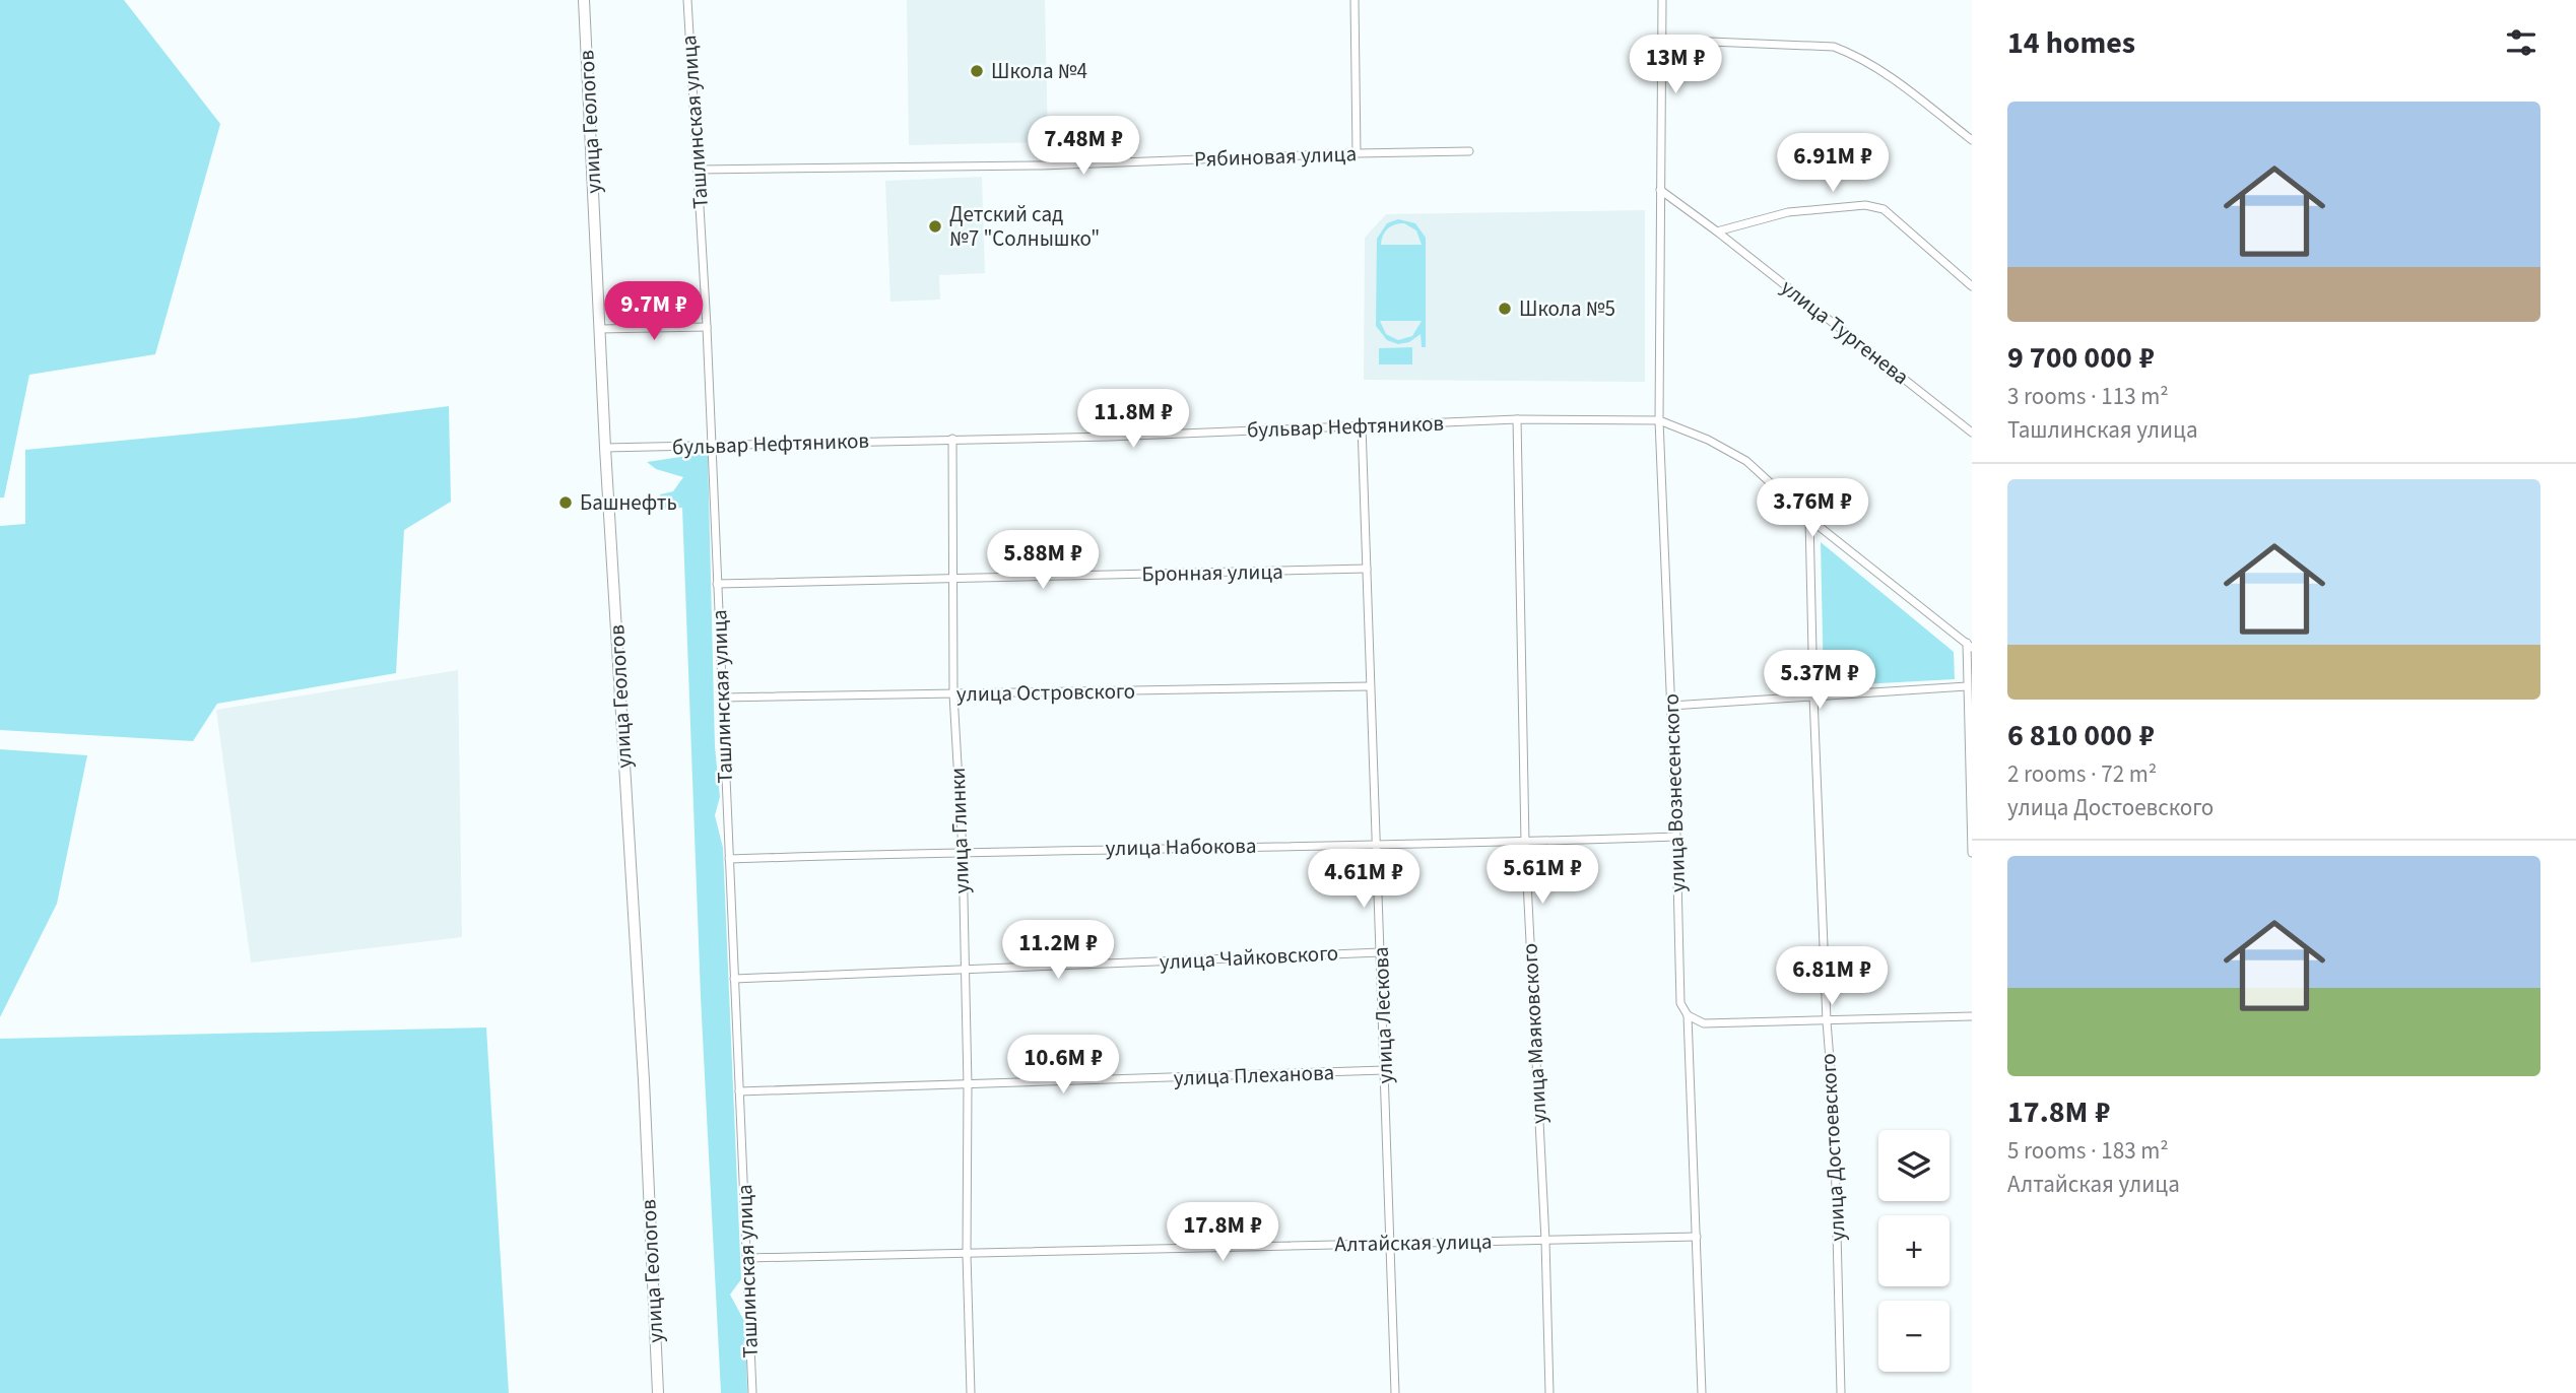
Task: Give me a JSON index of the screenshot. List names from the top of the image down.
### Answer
{
  "streets": {
    "main road": ["улица Геологов"],
    "street": [
      "Ташлинская улица",
      "Рябиновая улица",
      "улица Тургенева",
      "бульвар Нефтяников",
      "Бронная улица",
      "улица Островского",
      "улица Вознесенского",
      "улица Глинки",
      "улица Набокова",
      "улица Чайковского",
      "улица Лескова",
      "улица Маяковского",
      "улица Плеханова",
      "улица Достоевского",
      "Алтайская улица"
    ]
  },
  "crossings": [
    ["улица Геологов", "бульвар Нефтяников"],
    ["Ташлинская улица", "Рябиновая улица"],
    ["Ташлинская улица", "бульвар Нефтяников"],
    ["Ташлинская улица", "Бронная улица"],
    ["Ташлинская улица", "улица Островского"],
    ["Ташлинская улица", "улица Набокова"],
    ["Ташлинская улица", "улица Чайковского"],
    ["Ташлинская улица", "улица Плеханова"],
    ["Ташлинская улица", "Алтайская улица"],
    ["улица Тургенева", "улица Вознесенского"],
    ["бульвар Нефтяников", "улица Вознесенского"],
    ["бульвар Нефтяников", "улица Глинки"],
    ["бульвар Нефтяников", "улица Лескова"],
    ["бульвар Нефтяников", "улица Маяковского"],
    ["Бронная улица", "улица Глинки"],
    ["Бронная улица", "улица Лескова"],
    ["улица Островского", "улица Глинки"],
    ["улица Островского", "улица Лескова"],
    ["улица Вознесенского", "улица Набокова"],
    ["улица Вознесенского", "Алтайская улица"],
    ["улица Глинки", "улица Набокова"],
    ["улица Глинки", "улица Чайковского"],
    ["улица Глинки", "улица Плеханова"],
    ["улица Глинки", "Алтайская улица"],
    ["улица Набокова", "улица Лескова"],
    ["улица Набокова", "улица Маяковского"],
    ["улица Чайковского", "улица Лескова"],
    ["улица Лескова", "улица Плеханова"],
    ["улица Лескова", "Алтайская улица"],
    ["улица Маяковского", "Алтайская улица"]
  ],
  "places": [
    "Школа №4",
    "Детский сад №7 \"Солнышко\"",
    "Школа №5",
    "Башнефть"
  ],
  "page": {
    "heading": "14 homes",
    "price": [
      "13M ₽",
      "7.48M ₽",
      "6.91M ₽",
      "9.7M ₽",
      "11.8M ₽",
      "3.76M ₽",
      "5.88M ₽",
      "5.37M ₽",
      "5.61M ₽",
      "4.61M ₽",
      "11.2M ₽",
      "6.81M ₽",
      "10.6M ₽",
      "17.8M ₽"
    ],
    "list": [
      {
        "name": "9 700 000 ₽",
        "note": "3 rooms · 113 m² · Ташлинская улица"
      },
      {
        "name": "6 810 000 ₽",
        "note": "2 rooms · 72 m² · улица Достоевского"
      },
      {
        "name": "17.8M ₽",
        "note": "5 rooms · 183 m² · Алтайская улица"
      }
    ],
    "map_buttons": ["+", "−"]
  }
}
